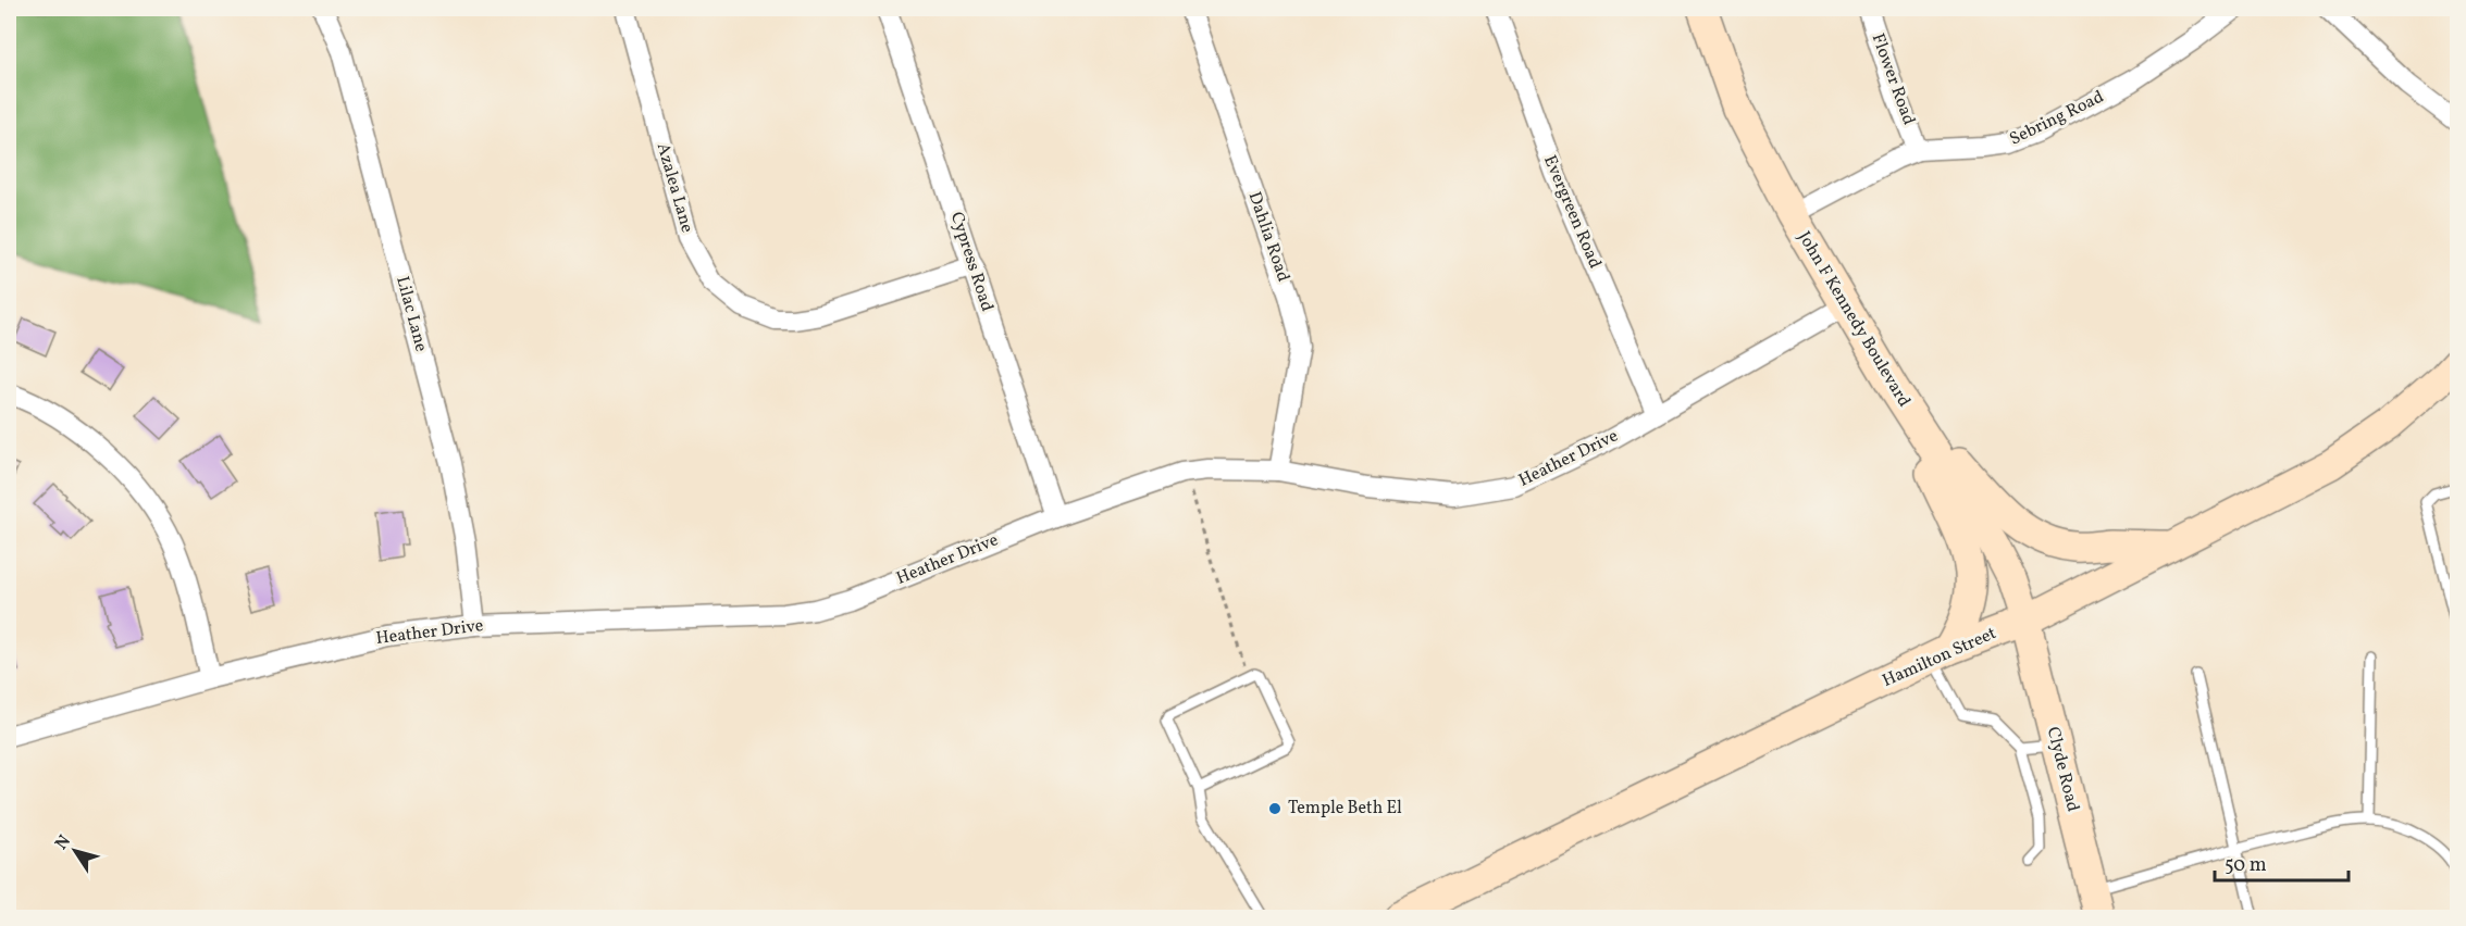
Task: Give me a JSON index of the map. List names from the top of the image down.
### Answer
{
  "streets": {
    "street": [
      "Flower Road",
      "Sebring Road",
      "Azalea Lane",
      "Evergreen Road",
      "Dahlia Road",
      "Cypress Road",
      "Lilac Lane",
      "John F Kennedy Boulevard",
      "Heather Drive",
      "Hamilton Street",
      "Clyde Road"
    ]
  },
  "crossings": [
    ["Flower Road", "Sebring Road"],
    ["Sebring Road", "John F Kennedy Boulevard"],
    ["Azalea Lane", "Cypress Road"],
    ["Evergreen Road", "Heather Drive"],
    ["Dahlia Road", "Heather Drive"],
    ["Cypress Road", "Heather Drive"],
    ["Lilac Lane", "Heather Drive"],
    ["John F Kennedy Boulevard", "Heather Drive"],
    ["John F Kennedy Boulevard", "Hamilton Street"],
    ["John F Kennedy Boulevard", "Clyde Road"],
    ["Hamilton Street", "Clyde Road"]
  ],
  "places": ["Temple Beth El"],
  "scale_bar": "50 m",
  "north": "top left"
}
